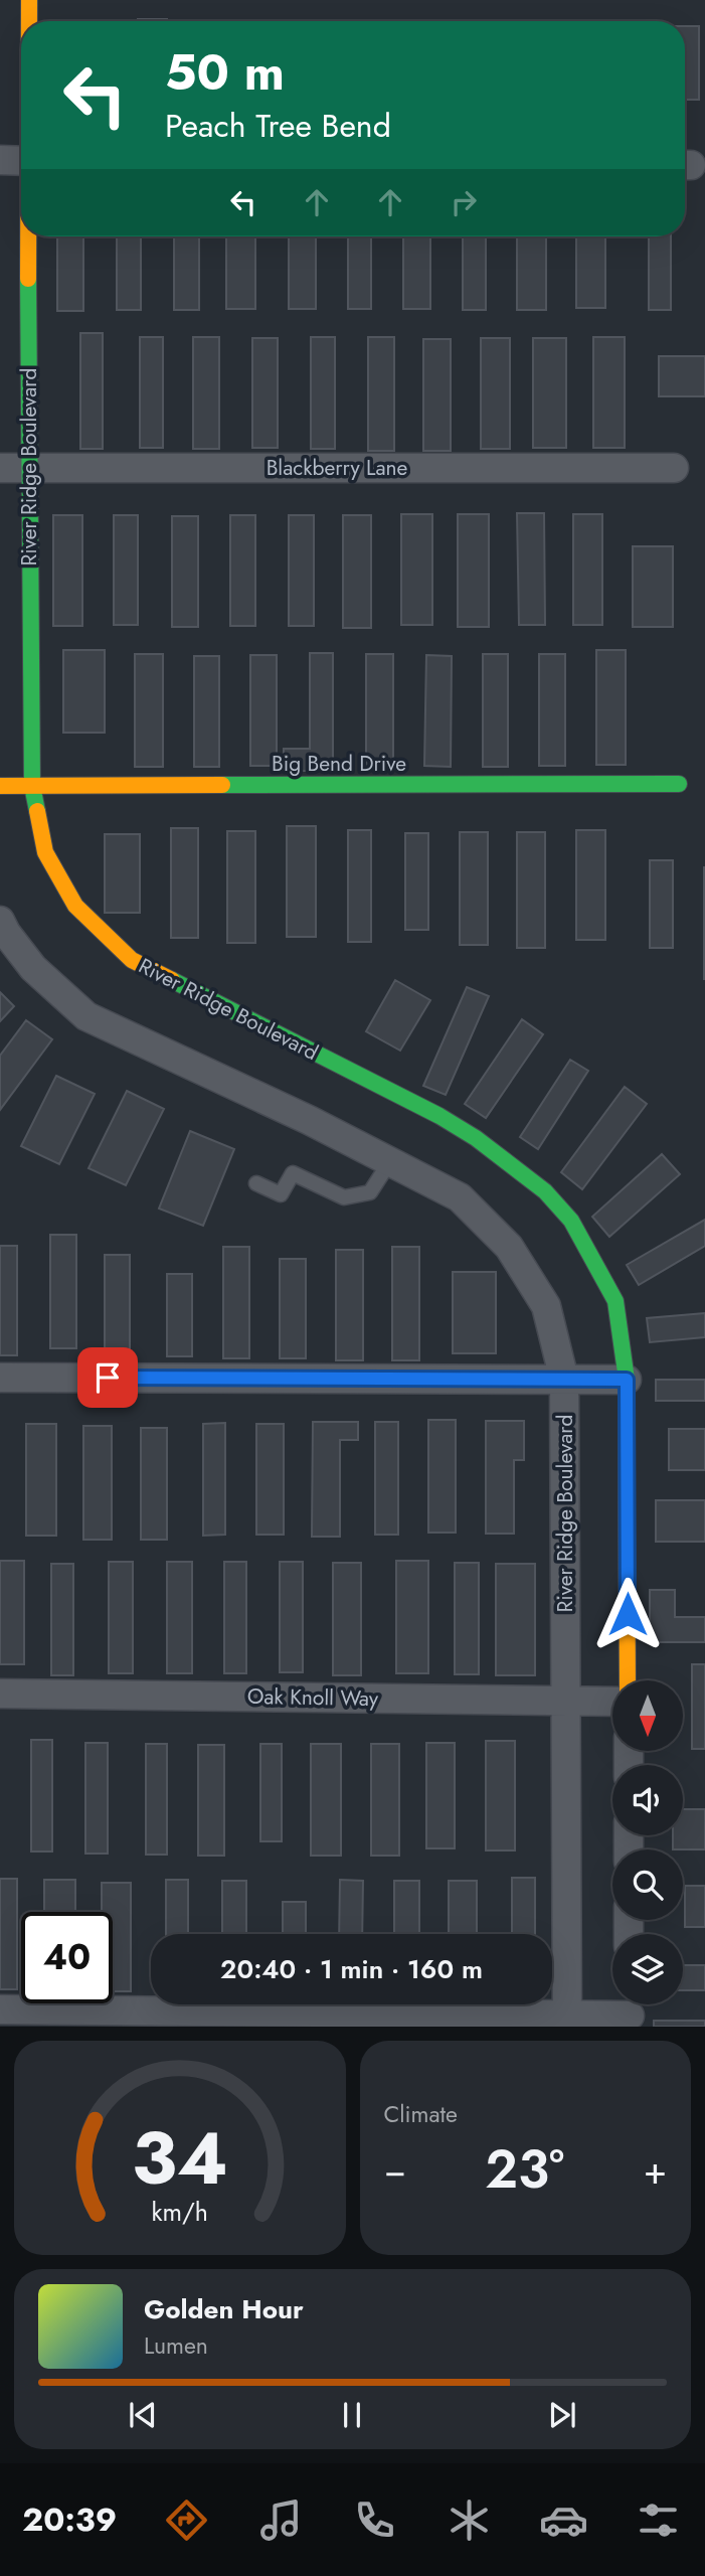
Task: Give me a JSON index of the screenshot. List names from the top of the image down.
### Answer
{
  "streets": {
    "street": [
      "River Ridge Boulevard",
      "Blackberry Lane",
      "Big Bend Drive",
      "Oak Knoll Way"
    ]
  },
  "crossings": [
    ["River Ridge Boulevard", "Blackberry Lane"],
    ["River Ridge Boulevard", "Big Bend Drive"],
    ["River Ridge Boulevard", "Oak Knoll Way"]
  ],
  "north": "bottom",
  "page": {
    "turn": ["50 m", "Peach Tree Bend"],
    "limit": "40",
    "trip": "20:40 · 1 min · 160 m",
    "tile": "Climate",
    "heat": ["−", "23°", "+"],
    "song": ["Golden Hour", "Lumen"],
    "tabs": "20:39",
    "gauge": ["34", "km/h"]
  }
}
